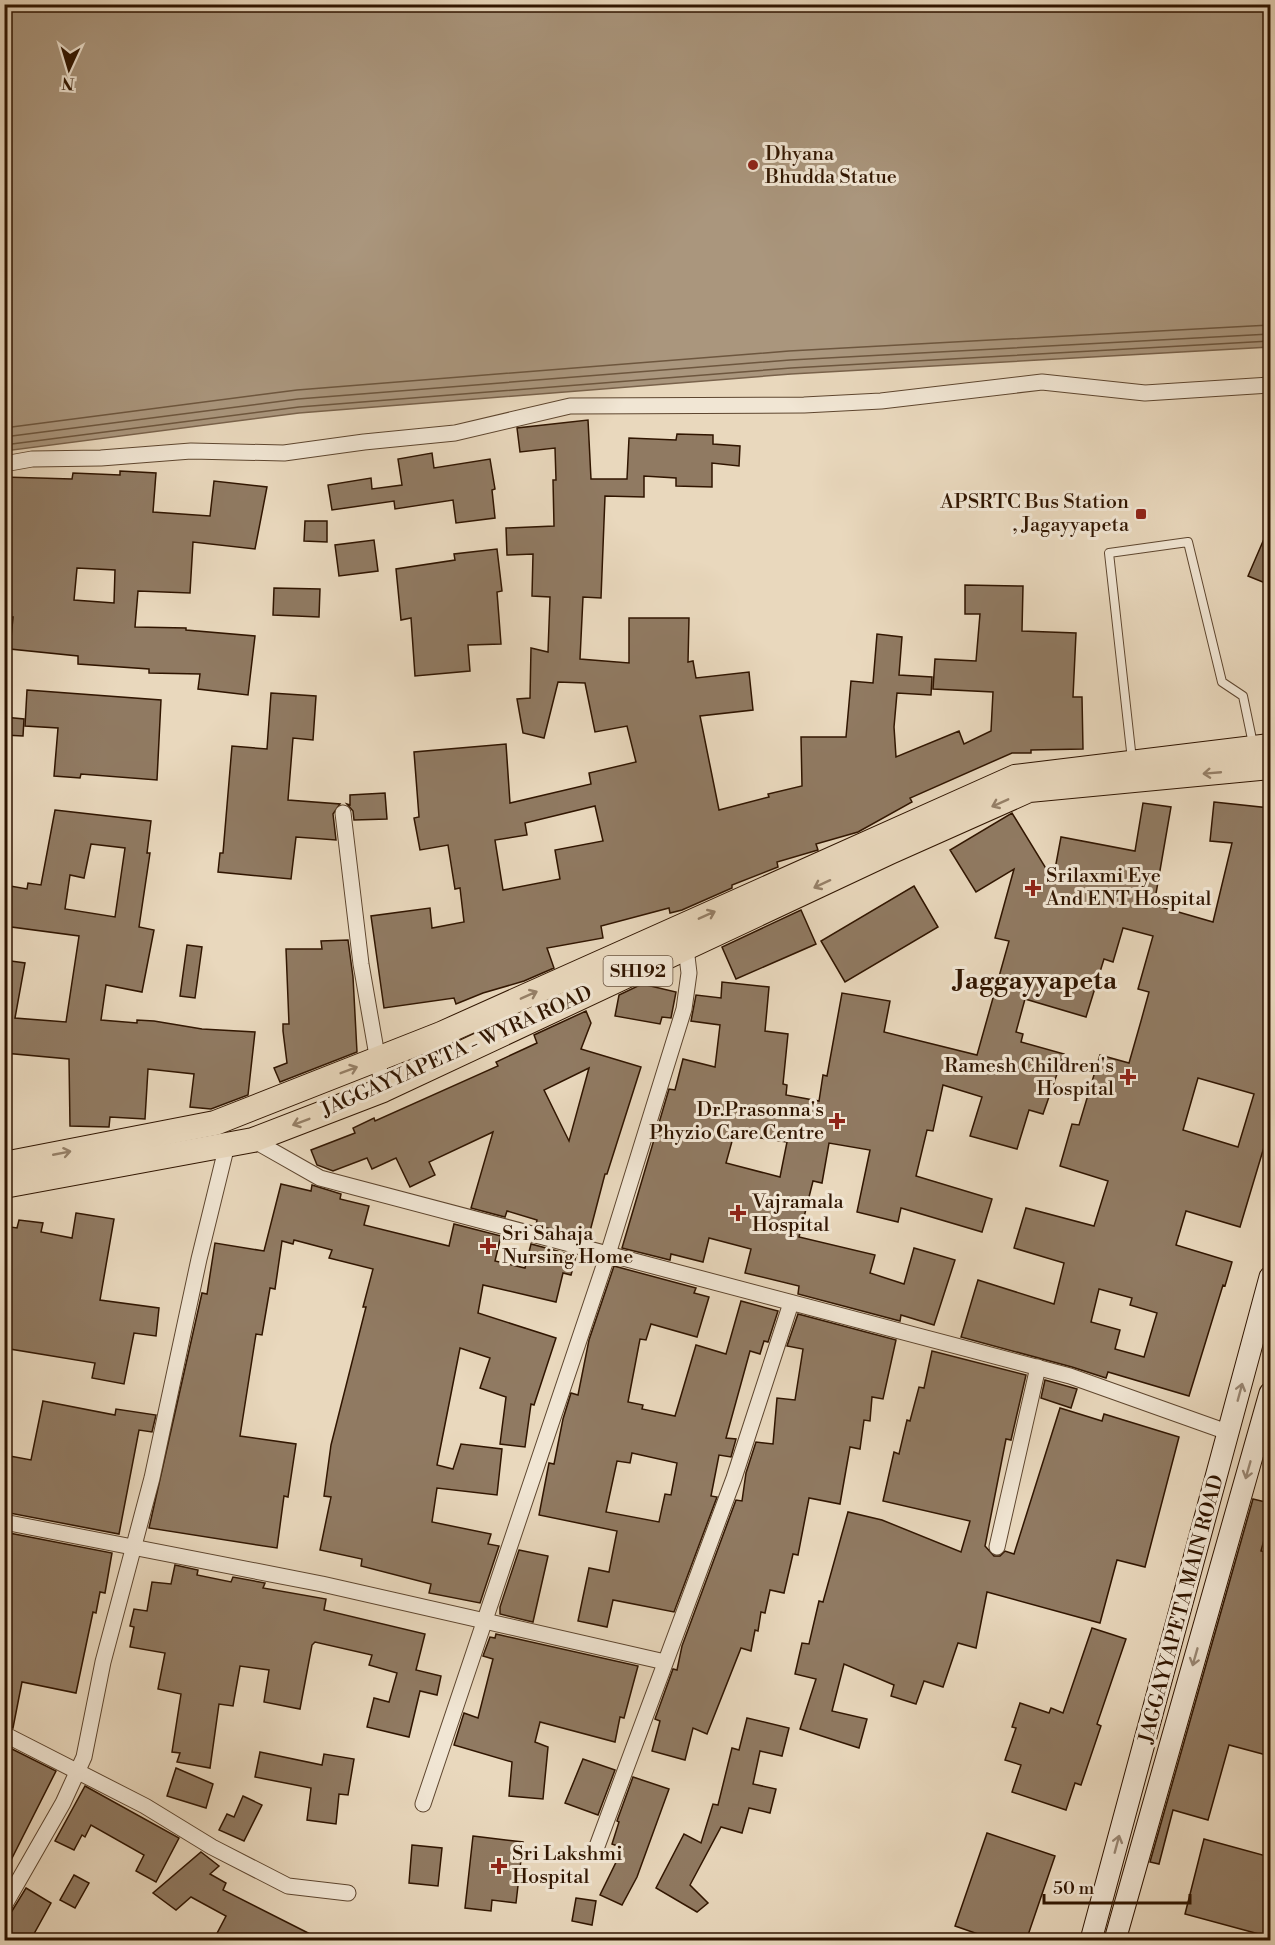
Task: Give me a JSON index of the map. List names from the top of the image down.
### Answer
{
  "streets": {
    "main road": ["SH192", "JAGGAYYAPETA - WYRA ROAD", "JAGGAYYAPETA MAIN ROAD"]
  },
  "crossings": [
    ["SH192", "JAGGAYYAPETA - WYRA ROAD"]
  ],
  "districts": ["Jaggayyapeta"],
  "places": {
    "other": ["Dhyana Bhudda Statue"],
    "transit": ["APSRTC Bus Station , Jagayyapeta"],
    "health": [
      "Srilaxmi Eye And ENT Hospital",
      "Ramesh Children's Hospital",
      "Dr.Prasonna's Phyzio Care Centre",
      "Vajramala Hospital",
      "Sri Sahaja Nursing Home",
      "Sri Lakshmi Hospital"
    ]
  },
  "scale_bar": "50 m",
  "north": "bottom"
}
